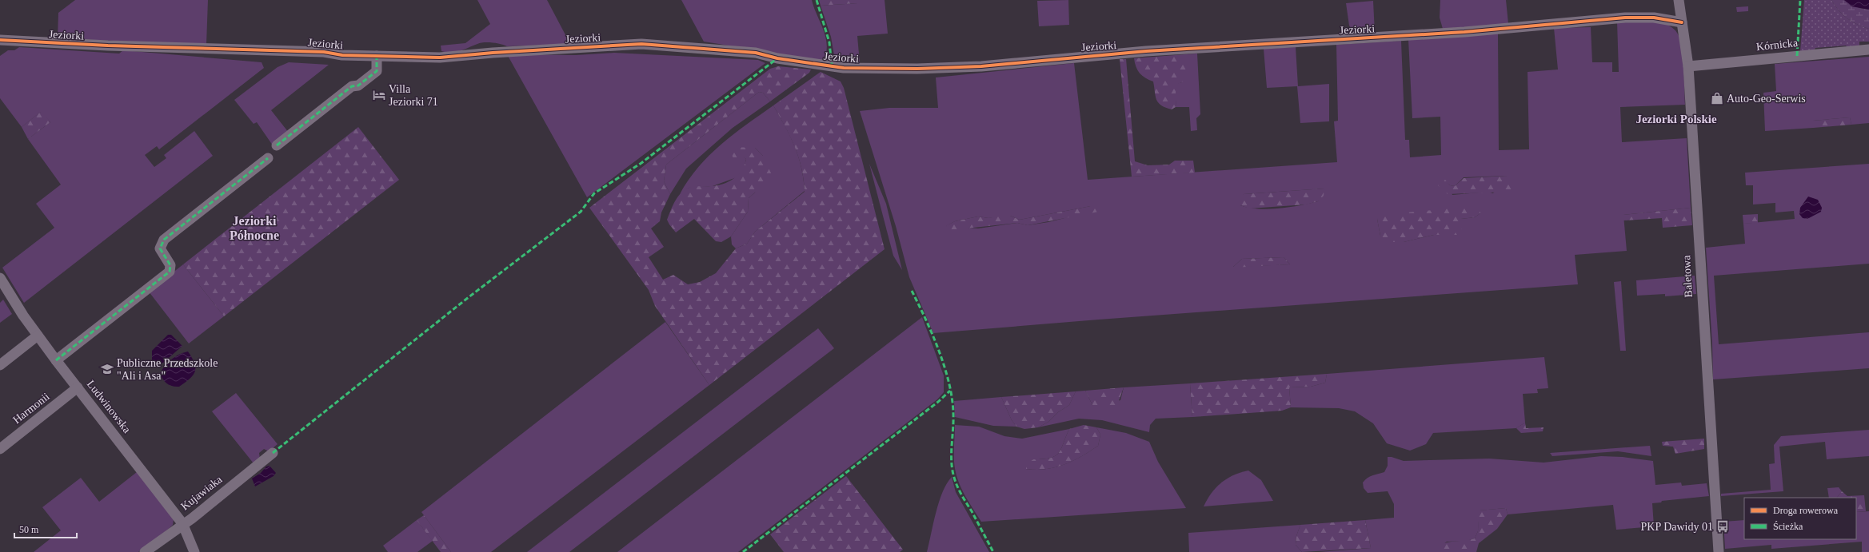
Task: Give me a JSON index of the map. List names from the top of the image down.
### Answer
{
  "streets": {
    "street": [
      "Jeziorki",
      "Kórnicka",
      "Baletowa",
      "Ludwinowska",
      "Harmonii",
      "Kujawiaka"
    ]
  },
  "crossings": [
    ["Jeziorki", "Baletowa"],
    ["Kórnicka", "Baletowa"],
    ["Ludwinowska", "Harmonii"],
    ["Ludwinowska", "Kujawiaka"]
  ],
  "districts": ["Jeziorki Polskie", "Jeziorki Północne"],
  "places": {
    "hotel": ["Villa Jeziorki 71"],
    "shop": ["Auto-Geo-Serwis"],
    "school or university": ["Publiczne Przedszkole \"Ali i Asa\""],
    "bus stop": ["PKP Dawidy 01"]
  },
  "legend": ["Droga rowerowa", "Ścieżka"],
  "scale_bar": "50 m"
}
